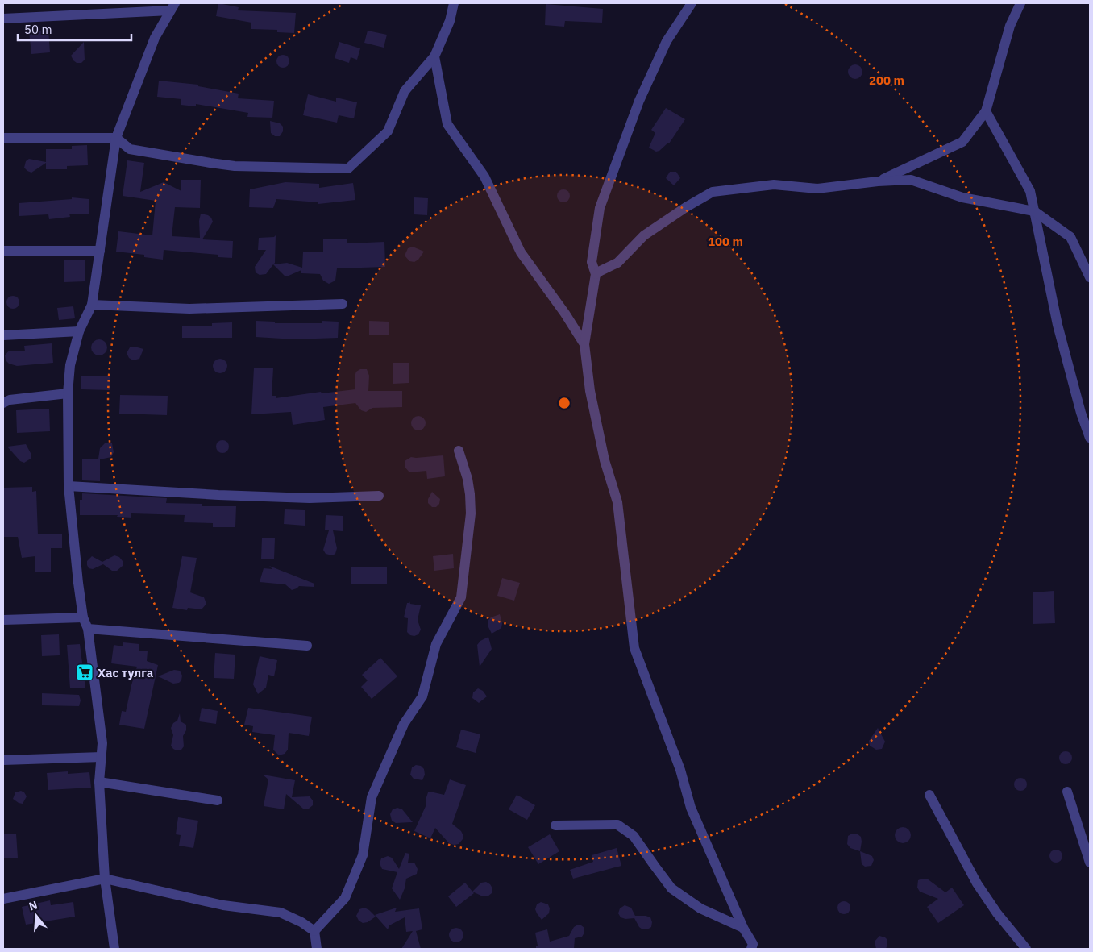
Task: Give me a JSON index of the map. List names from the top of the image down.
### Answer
{
  "places": {
    "supermarket": ["Хас тулга"]
  },
  "scale_bar": "50 m",
  "north": "top",
  "rings": ["200 m", "100 m"]
}
